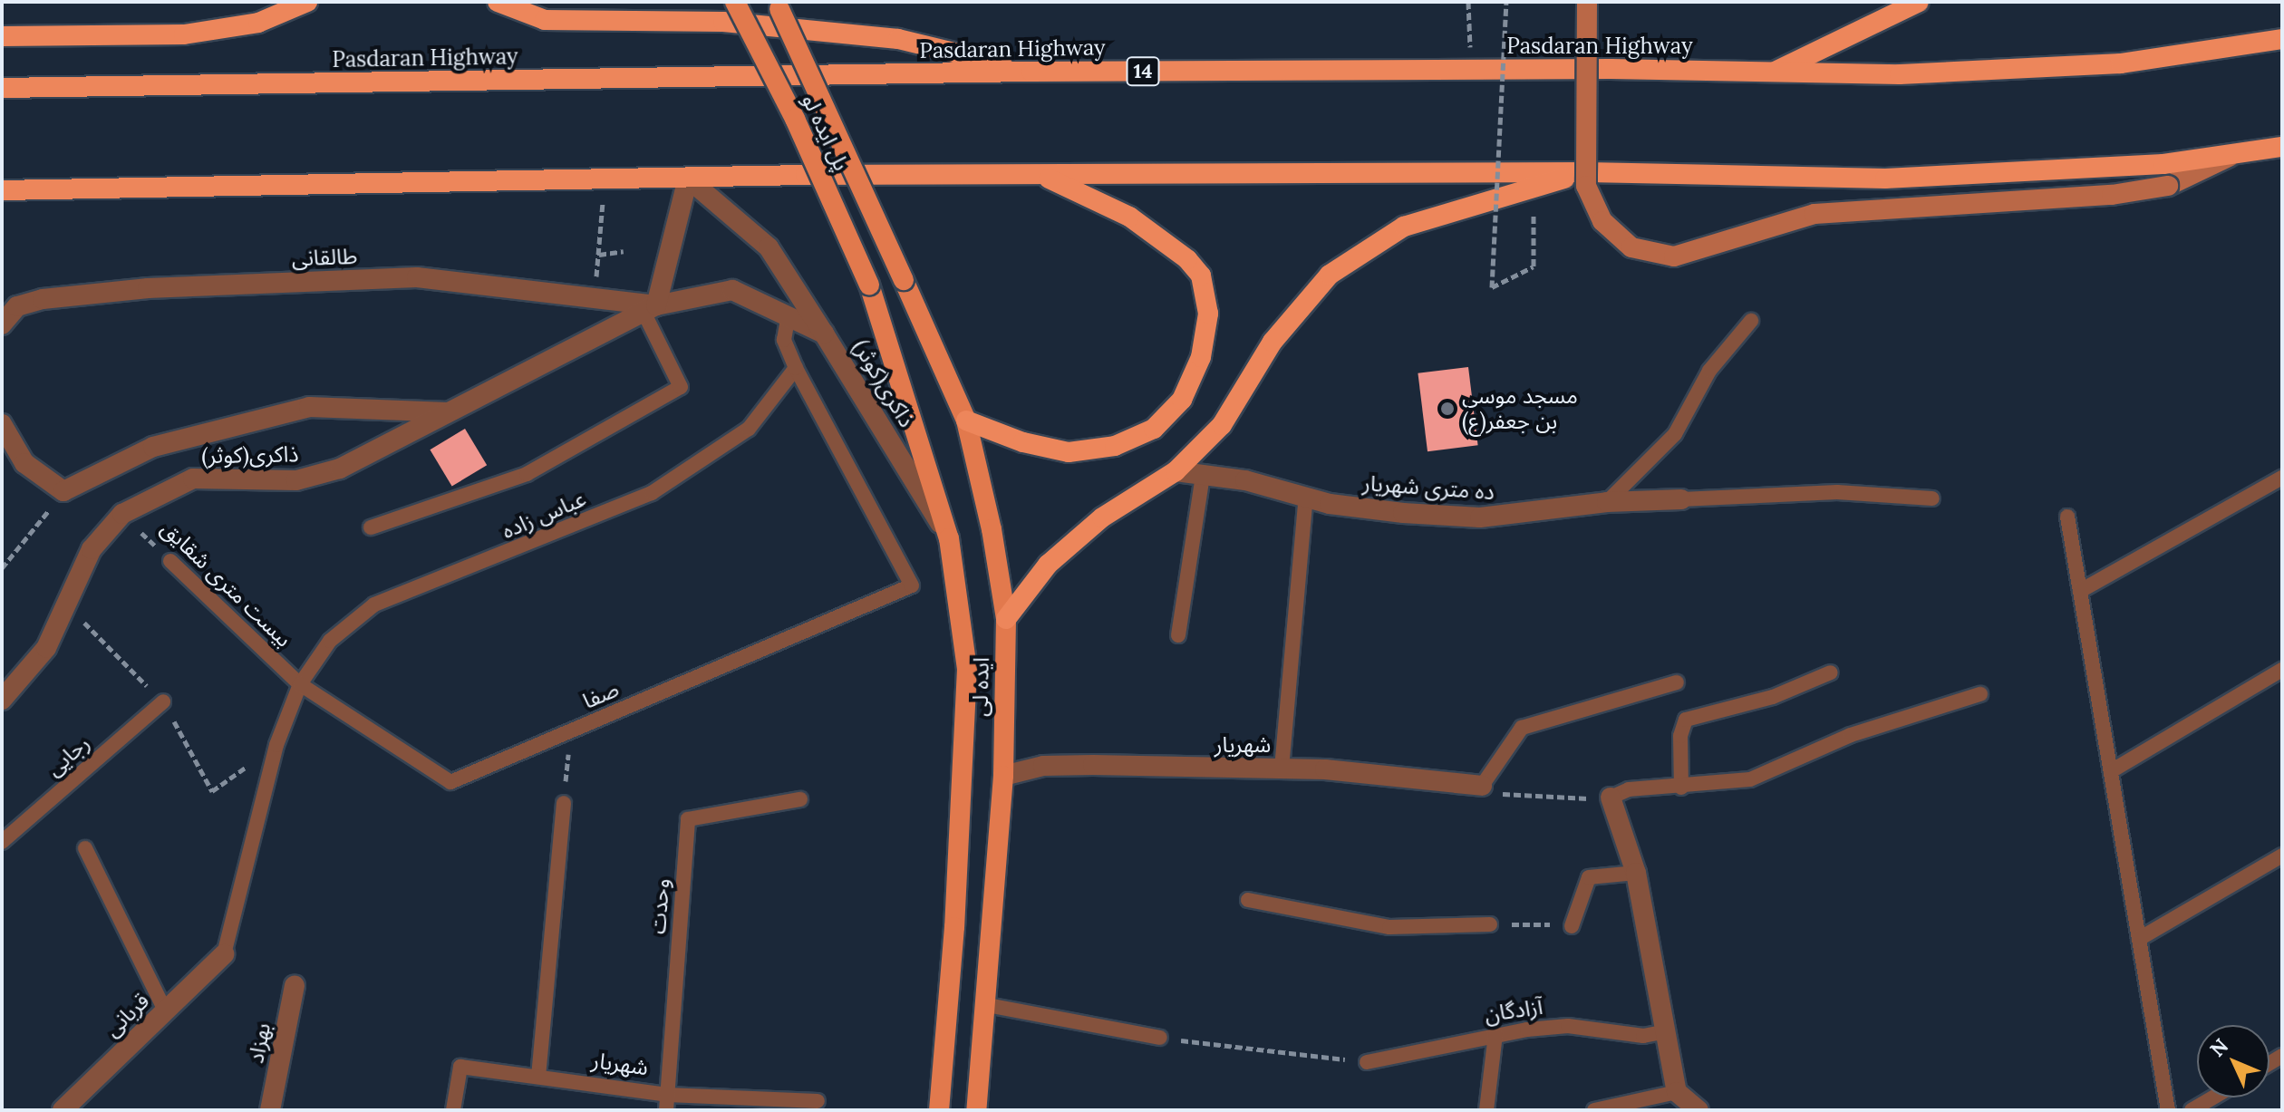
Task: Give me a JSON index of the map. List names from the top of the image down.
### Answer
{
  "streets": {
    "highway": ["Pasdaran Highway", "14"],
    "main road": ["پل ایده لو", "ایده لی"],
    "street": [
      "طالقانی",
      "ذاکری(کوثر)",
      "ده متری شهریار",
      "شهریار",
      "قربانی",
      "بهزاد"
    ],
    "lane": [
      "عباس زاده",
      "بیست متری شقایق",
      "صفا",
      "رجایی",
      "وحدت",
      "آزادگان"
    ]
  },
  "crossings": [
    ["پل ایده لو", "ایده لی"],
    ["طالقانی", "ذاکری(کوثر)"],
    ["ذاکری(کوثر)", "بیست متری شقایق"],
    ["ذاکری(کوثر)", "ایده لی"],
    ["ذاکری(کوثر)", "صفا"],
    ["عباس زاده", "بیست متری شقایق"],
    ["عباس زاده", "صفا"],
    ["بیست متری شقایق", "صفا"],
    ["ایده لی", "شهریار"],
    ["شهریار", "وحدت"]
  ],
  "places": ["مسجد موسی بن جعفر(ع)"],
  "north": "top left"
}
